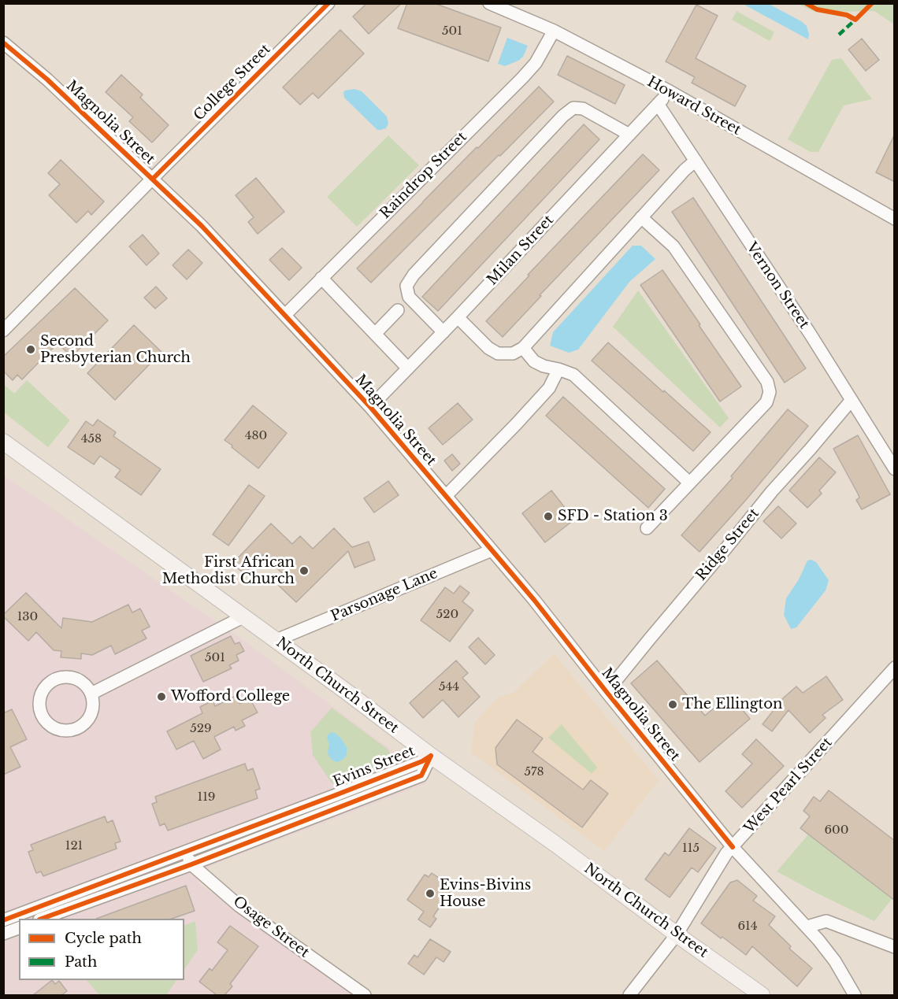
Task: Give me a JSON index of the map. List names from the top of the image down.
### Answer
{
  "streets": {
    "main road": ["North Church Street"],
    "street": [
      "College Street",
      "Howard Street",
      "Magnolia Street",
      "Raindrop Street",
      "Milan Street",
      "Vernon Street",
      "Ridge Street",
      "Parsonage Lane",
      "Evins Street",
      "West Pearl Street",
      "Osage Street"
    ]
  },
  "crossings": [
    ["College Street", "Magnolia Street"],
    ["Howard Street", "Raindrop Street"],
    ["Howard Street", "Milan Street"],
    ["Magnolia Street", "Raindrop Street"],
    ["Magnolia Street", "Milan Street"],
    ["Magnolia Street", "Ridge Street"],
    ["Magnolia Street", "Parsonage Lane"],
    ["Magnolia Street", "West Pearl Street"],
    ["Milan Street", "Vernon Street"],
    ["Vernon Street", "Ridge Street"],
    ["Parsonage Lane", "North Church Street"],
    ["North Church Street", "Evins Street"],
    ["North Church Street", "West Pearl Street"],
    ["Evins Street", "Osage Street"]
  ],
  "places": [
    "Second Presbyterian Church",
    "SFD - Station 3",
    "First African Methodist Church",
    "Wofford College",
    "The Ellington",
    "Evins-Bivins House"
  ],
  "house_numbers": [
    "501",
    "480",
    "458",
    "520",
    "130",
    "501",
    "544",
    "529",
    "578",
    "119",
    "600",
    "121",
    "115",
    "614"
  ],
  "legend": ["Cycle path", "Path"]
}
